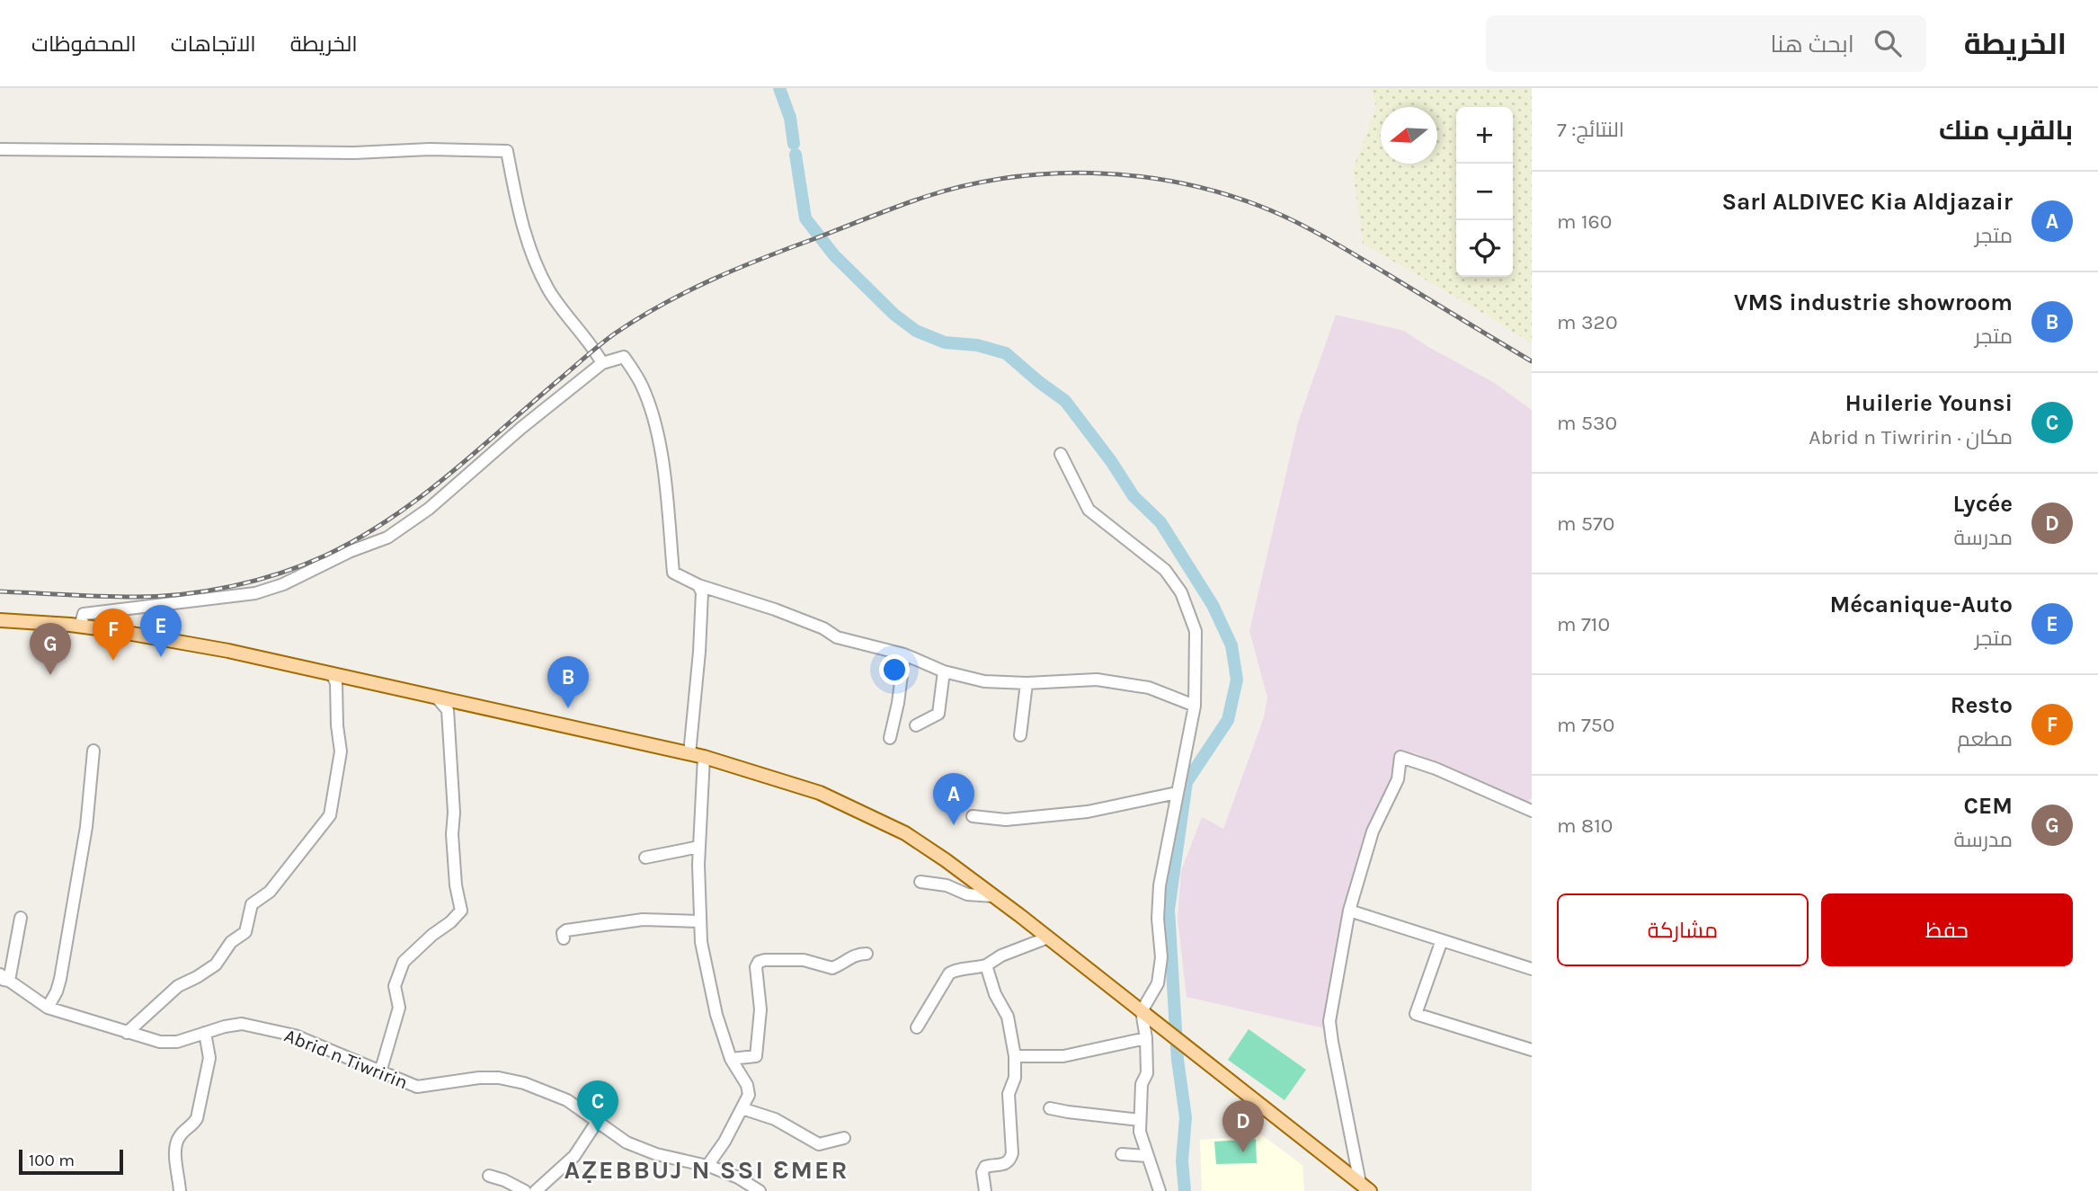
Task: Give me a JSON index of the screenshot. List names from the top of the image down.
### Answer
{
  "streets": {
    "street": ["Abrid n Tiwririn"]
  },
  "districts": ["AẒEBBUJ N SSI ƐMER"],
  "scale_bar": "100 m",
  "north": "left",
  "page": {
    "header": "الخريطة",
    "search": "ابحث هنا",
    "nav": ["الخريطة", "الاتجاهات", "المحفوظات"],
    "heading": ["بالقرب منك", "النتائج: 7"],
    "map_buttons": ["+", "−"],
    "list": [
      {
        "mark": "A",
        "name": "Sarl ALDIVEC Kia Aldjazair",
        "note": "متجر",
        "value": "160 m"
      },
      {
        "mark": "B",
        "name": "VMS industrie showroom",
        "note": "متجر",
        "value": "320 m"
      },
      {
        "mark": "C",
        "name": "Huilerie Younsi",
        "note": "مكان · Abrid n Tiwririn",
        "value": "530 m"
      },
      {
        "mark": "D",
        "name": "Lycée",
        "note": "مدرسة",
        "value": "570 m"
      },
      {
        "mark": "E",
        "name": "Mécanique-Auto",
        "note": "متجر",
        "value": "710 m"
      },
      {
        "mark": "F",
        "name": "Resto",
        "note": "مطعم",
        "value": "750 m"
      },
      {
        "mark": "G",
        "name": "CEM",
        "note": "مدرسة",
        "value": "810 m"
      }
    ],
    "pins": [
      "E",
      "F",
      "G",
      "B",
      "A",
      "C",
      "D"
    ],
    "buttons": ["حفظ", "مشاركة"],
    "scale": "100 m"
  }
}
